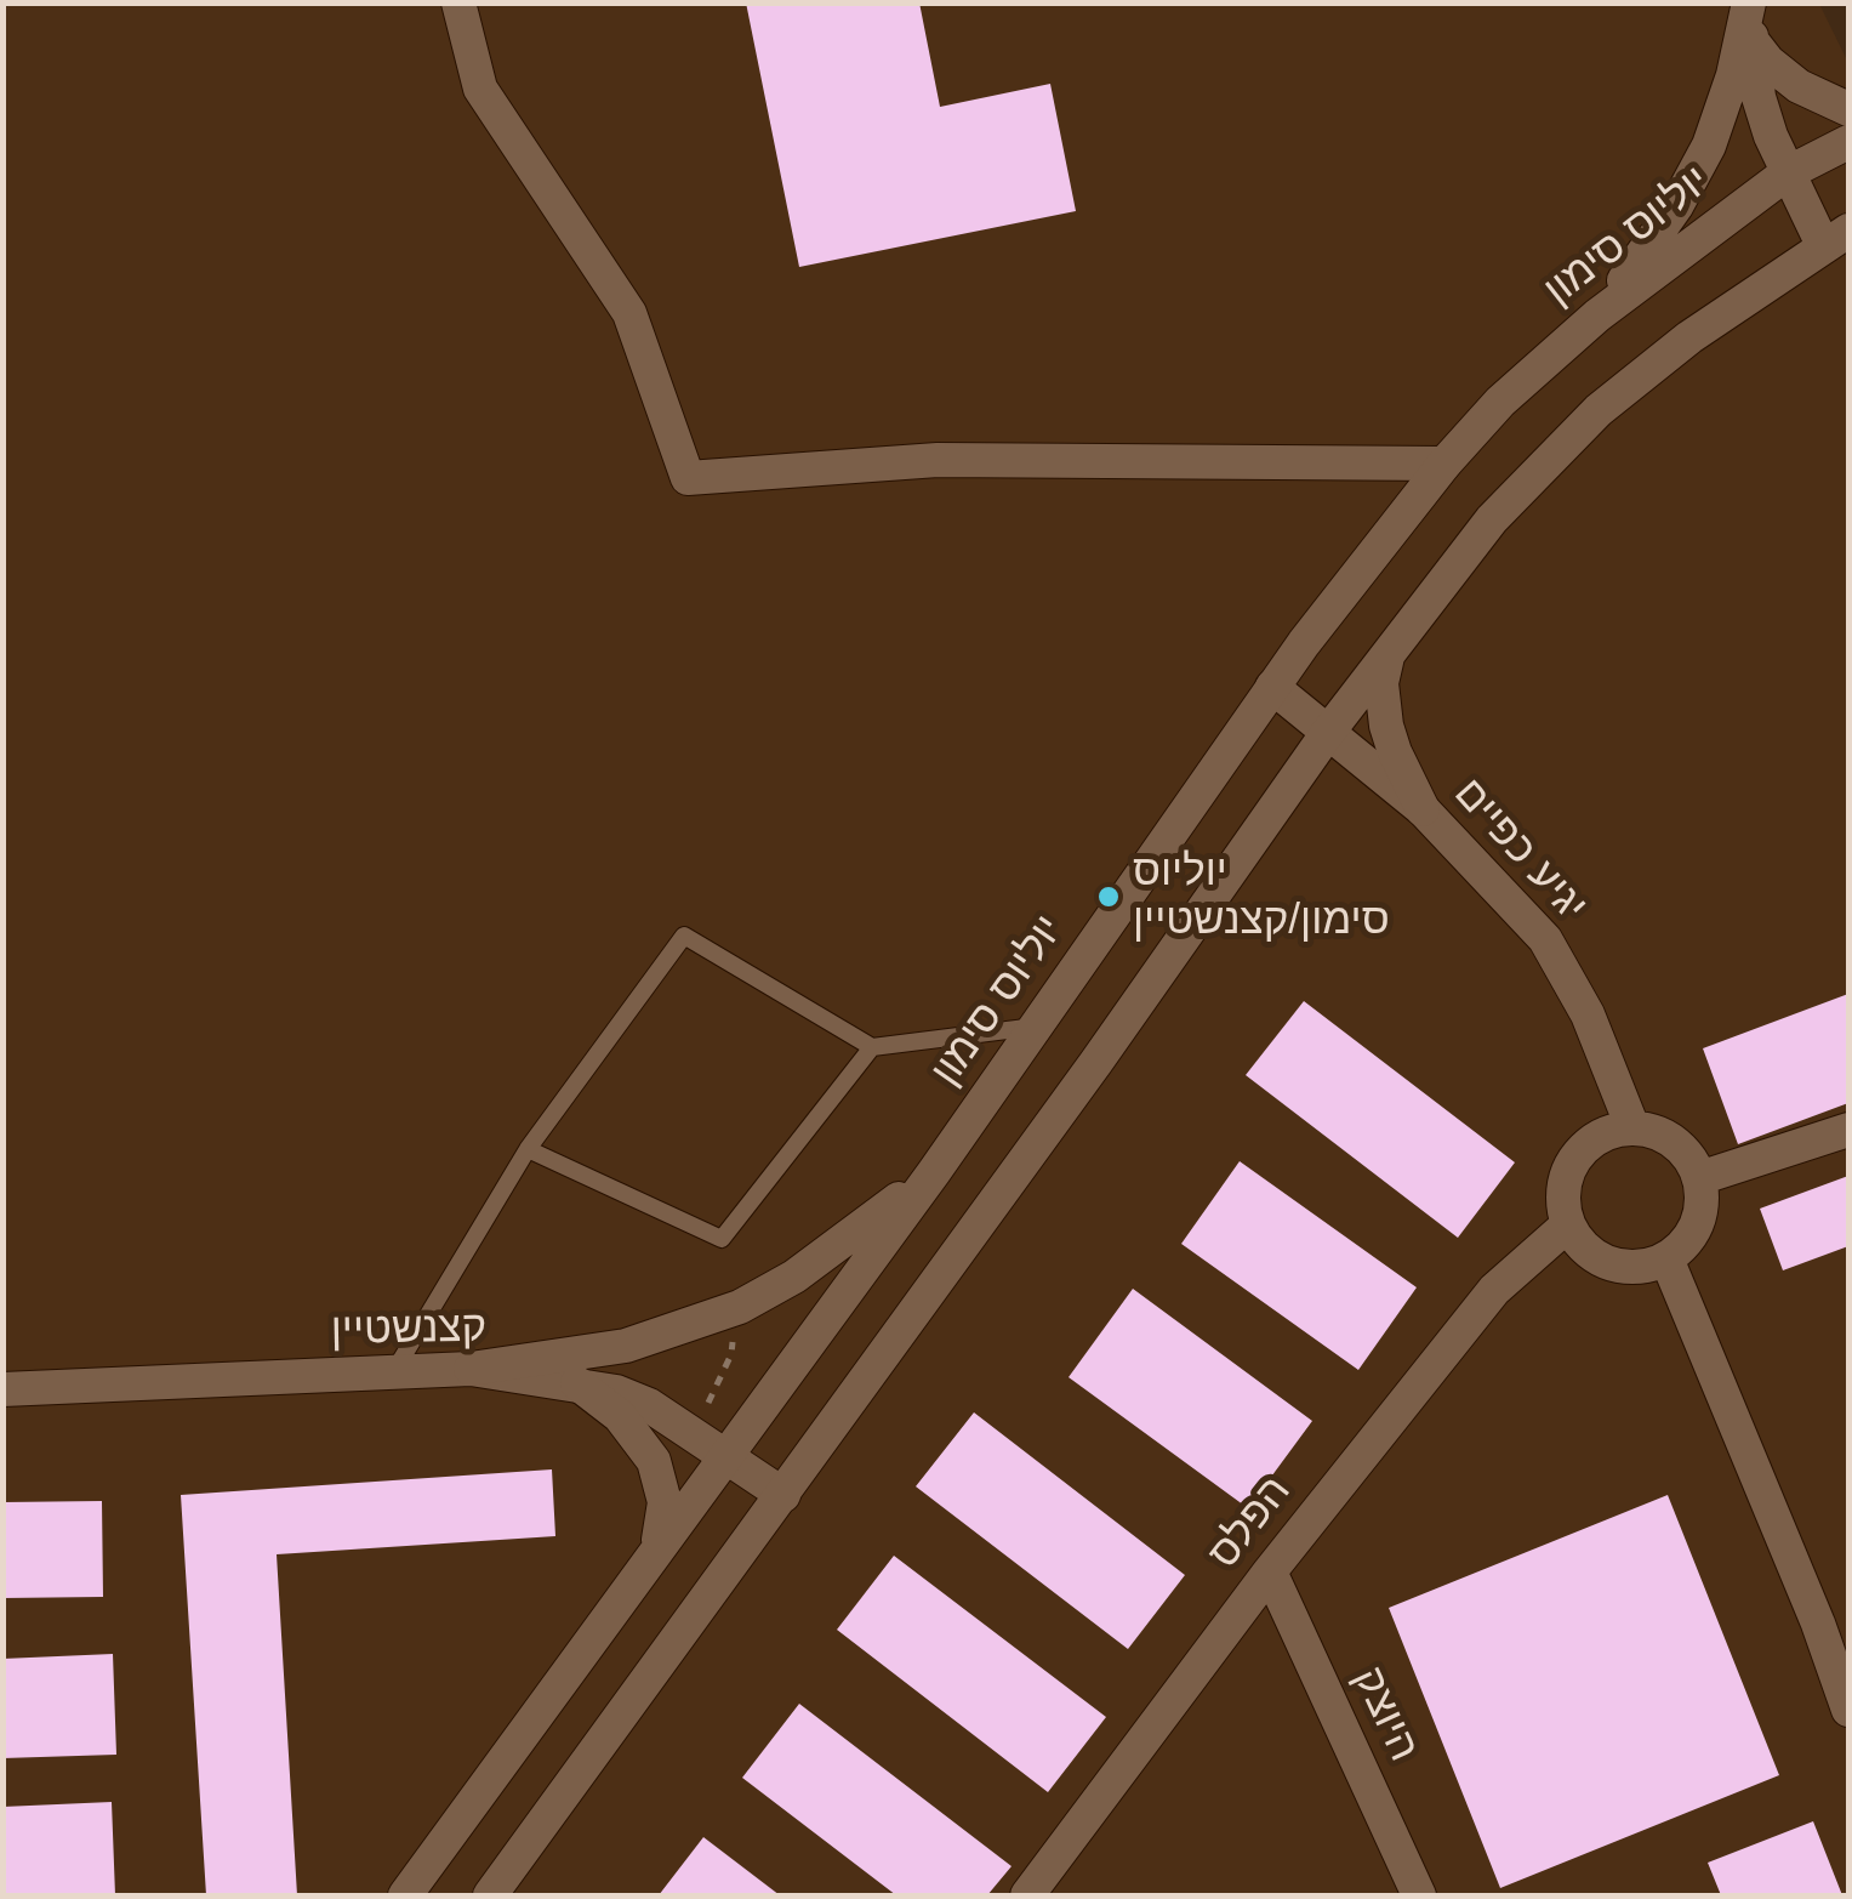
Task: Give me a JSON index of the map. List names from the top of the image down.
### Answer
{
  "streets": {
    "street": [
      "יוליוס סימון",
      "יגיע כפיים",
      "קצנשטיין",
      "הפלס",
      "היוצק"
    ]
  },
  "crossings": [
    ["יוליוס סימון", "יגיע כפיים"],
    ["יוליוס סימון", "קצנשטיין"],
    ["יגיע כפיים", "הפלס"],
    ["הפלס", "היוצק"]
  ],
  "places": ["יוליוס סימון/קצנשטיין"]
}
